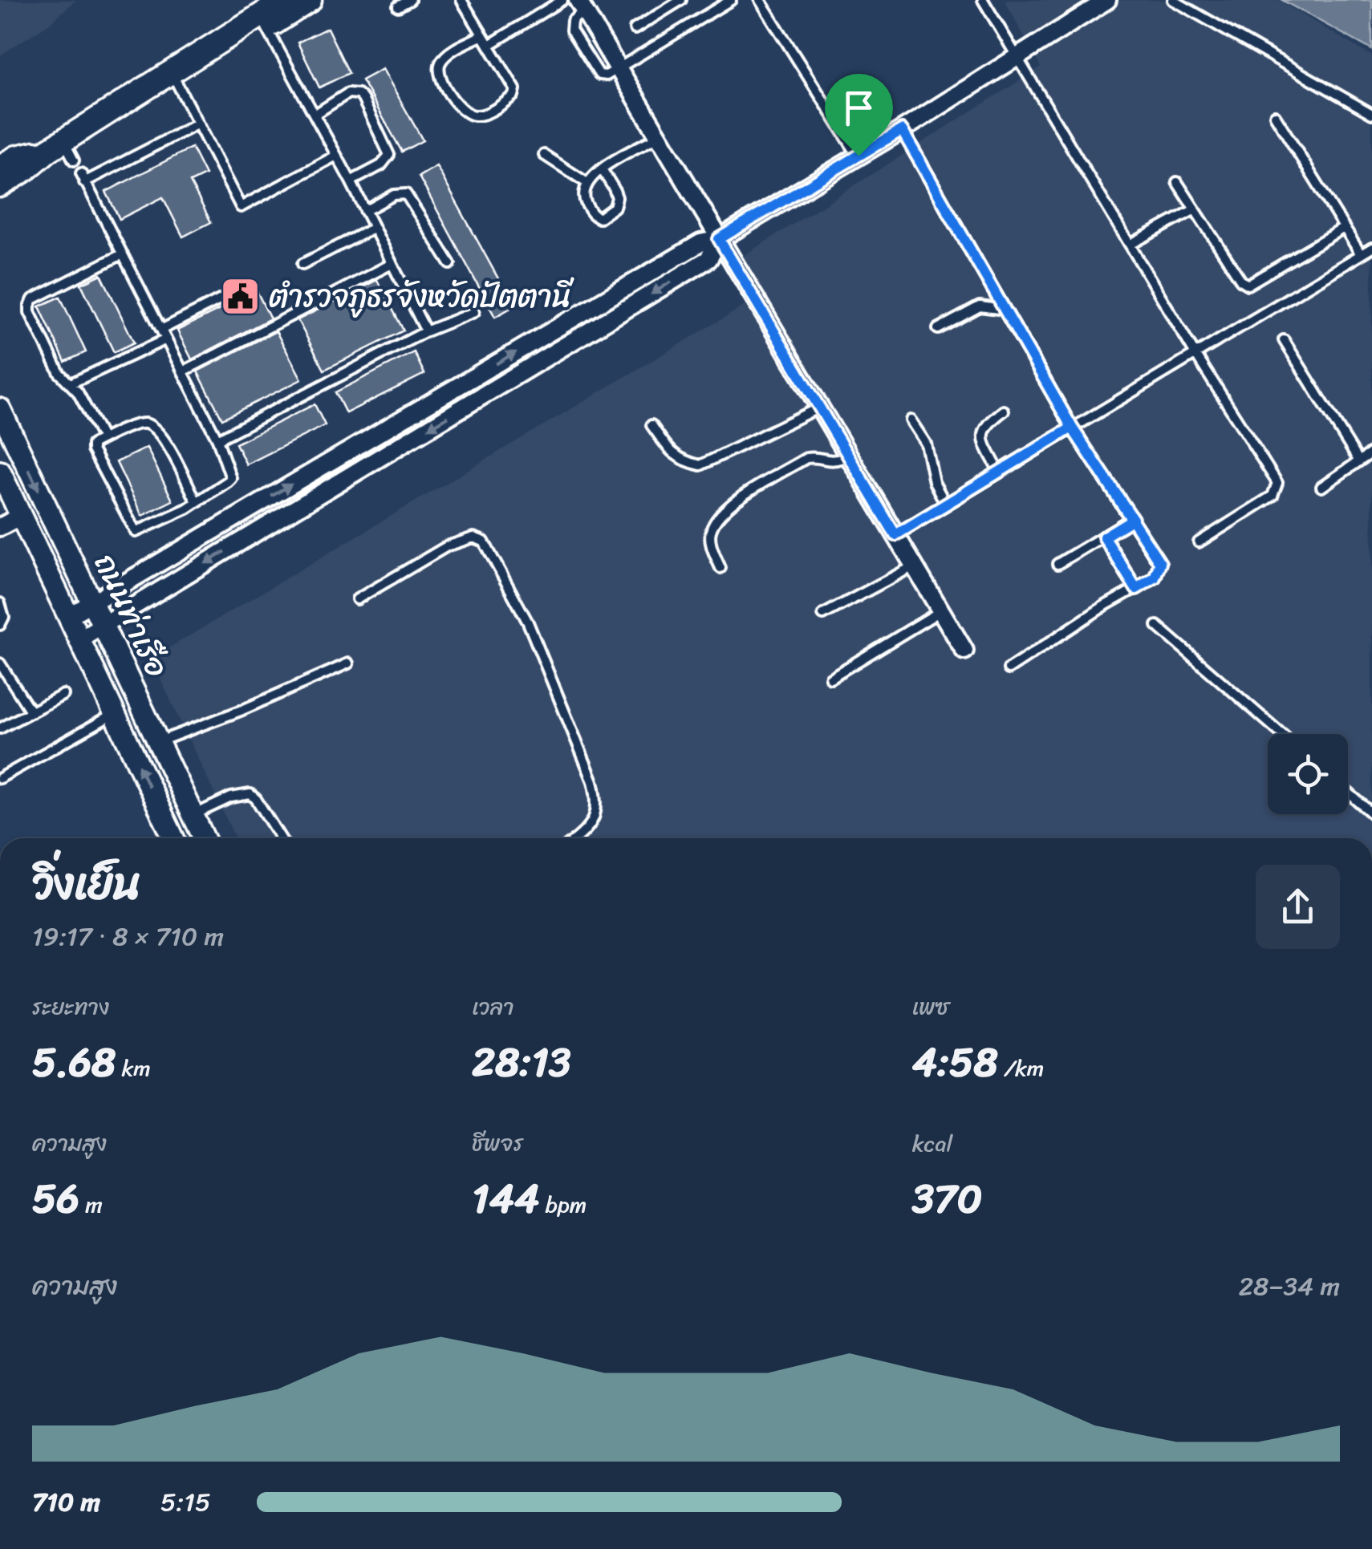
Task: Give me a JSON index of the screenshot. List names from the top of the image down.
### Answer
{
  "streets": {
    "street": ["ถนนท่าเรือ"]
  },
  "places": {
    "public building": ["ตำรวจภูธรจังหวัดปัตตานี"]
  },
  "page": {
    "heading": ["วิ่งเย็น", "19:17 · 8 × 710 m"],
    "stats": [
      ["ระยะทาง", "5.68 km"],
      ["เวลา", "28:13"],
      ["เพซ", "4:58 /km"],
      ["ความสูง", "56 m"],
      ["ชีพจร", "144 bpm"],
      ["kcal", "370"]
    ],
    "chart": ["ความสูง", "28–34 m"],
    "list": [
      {
        "name": "710 m",
        "note": "5:15"
      }
    ]
  }
}
